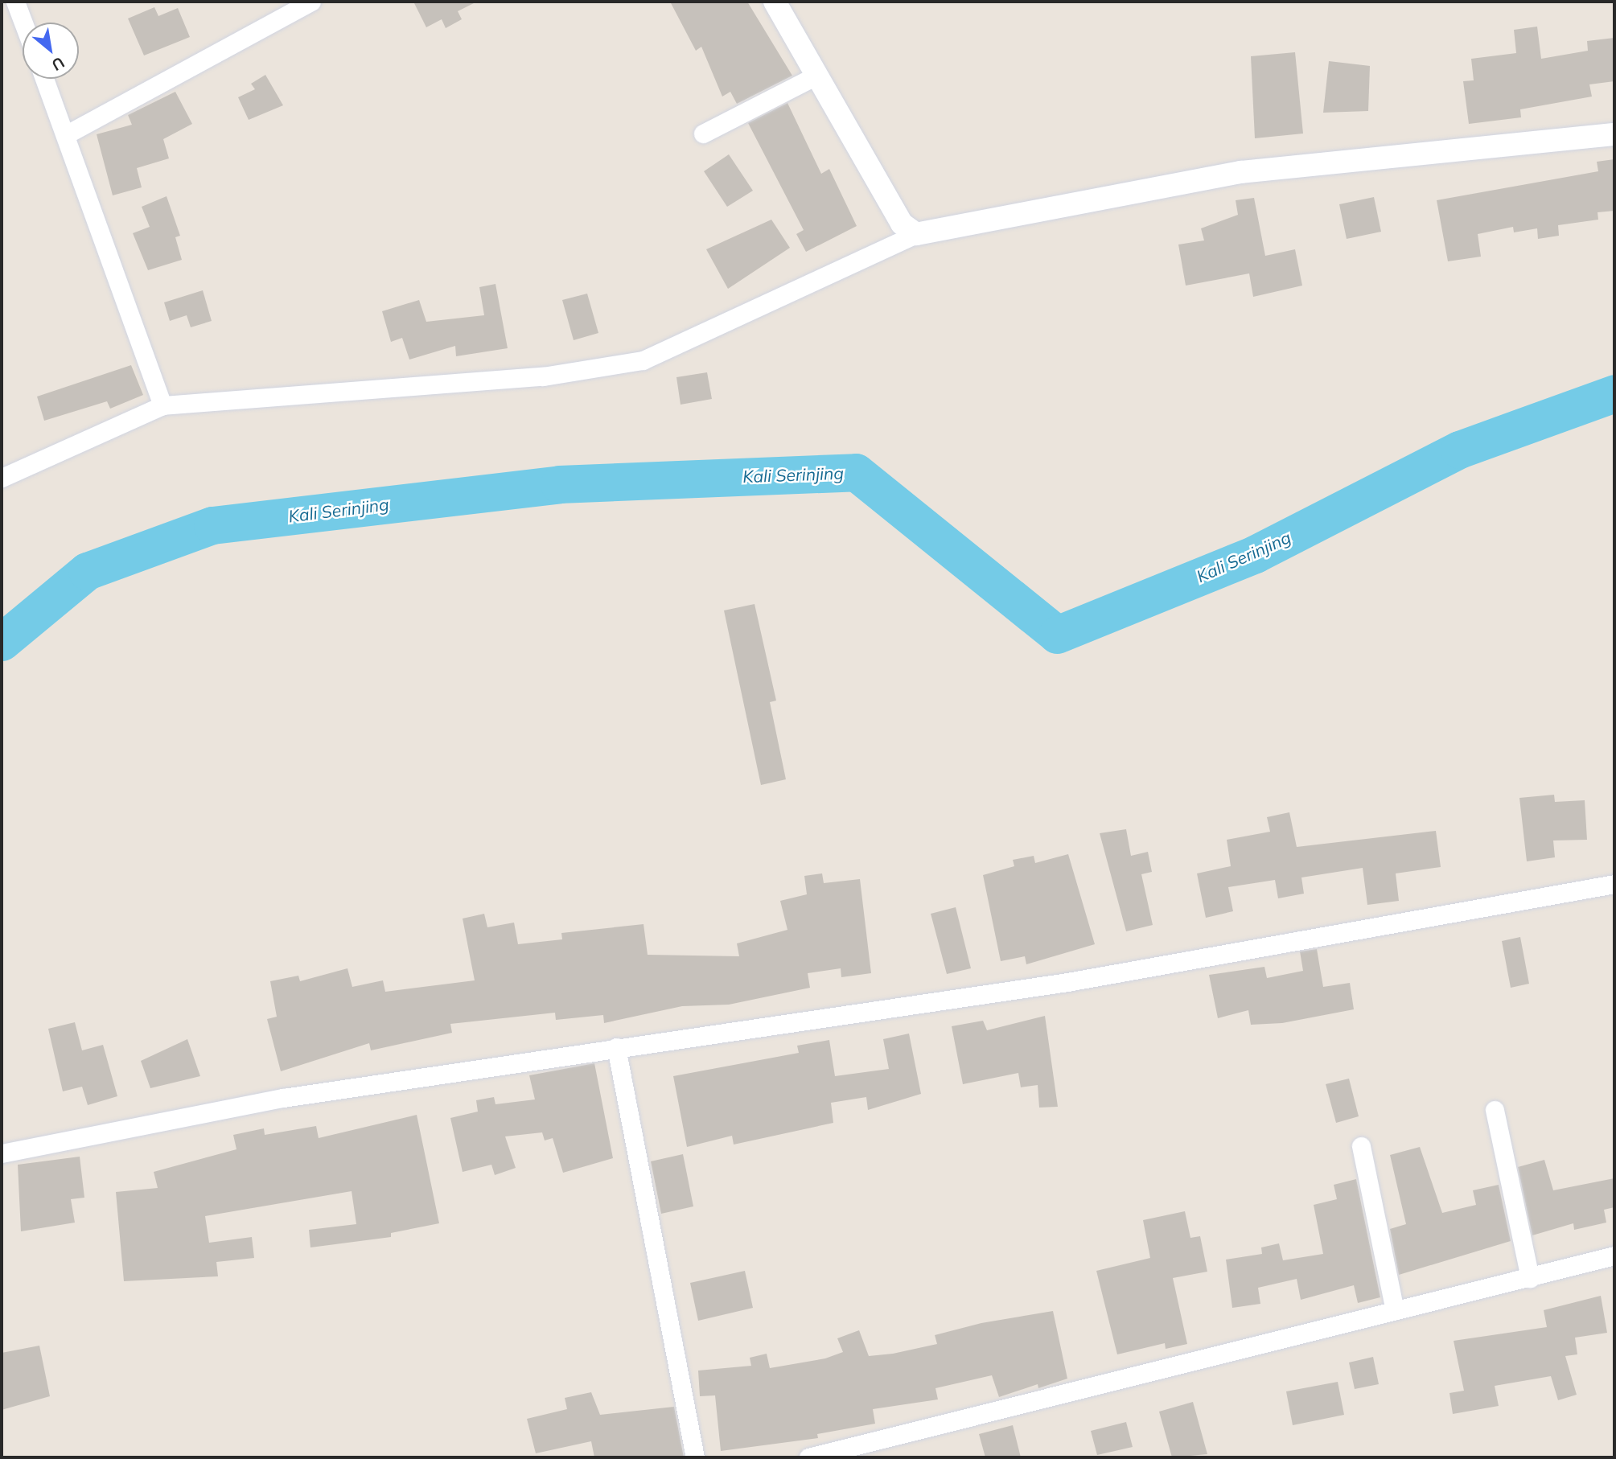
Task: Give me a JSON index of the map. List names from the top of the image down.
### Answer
{
  "water": ["Kali Serinjing"],
  "north": "bottom right"
}
